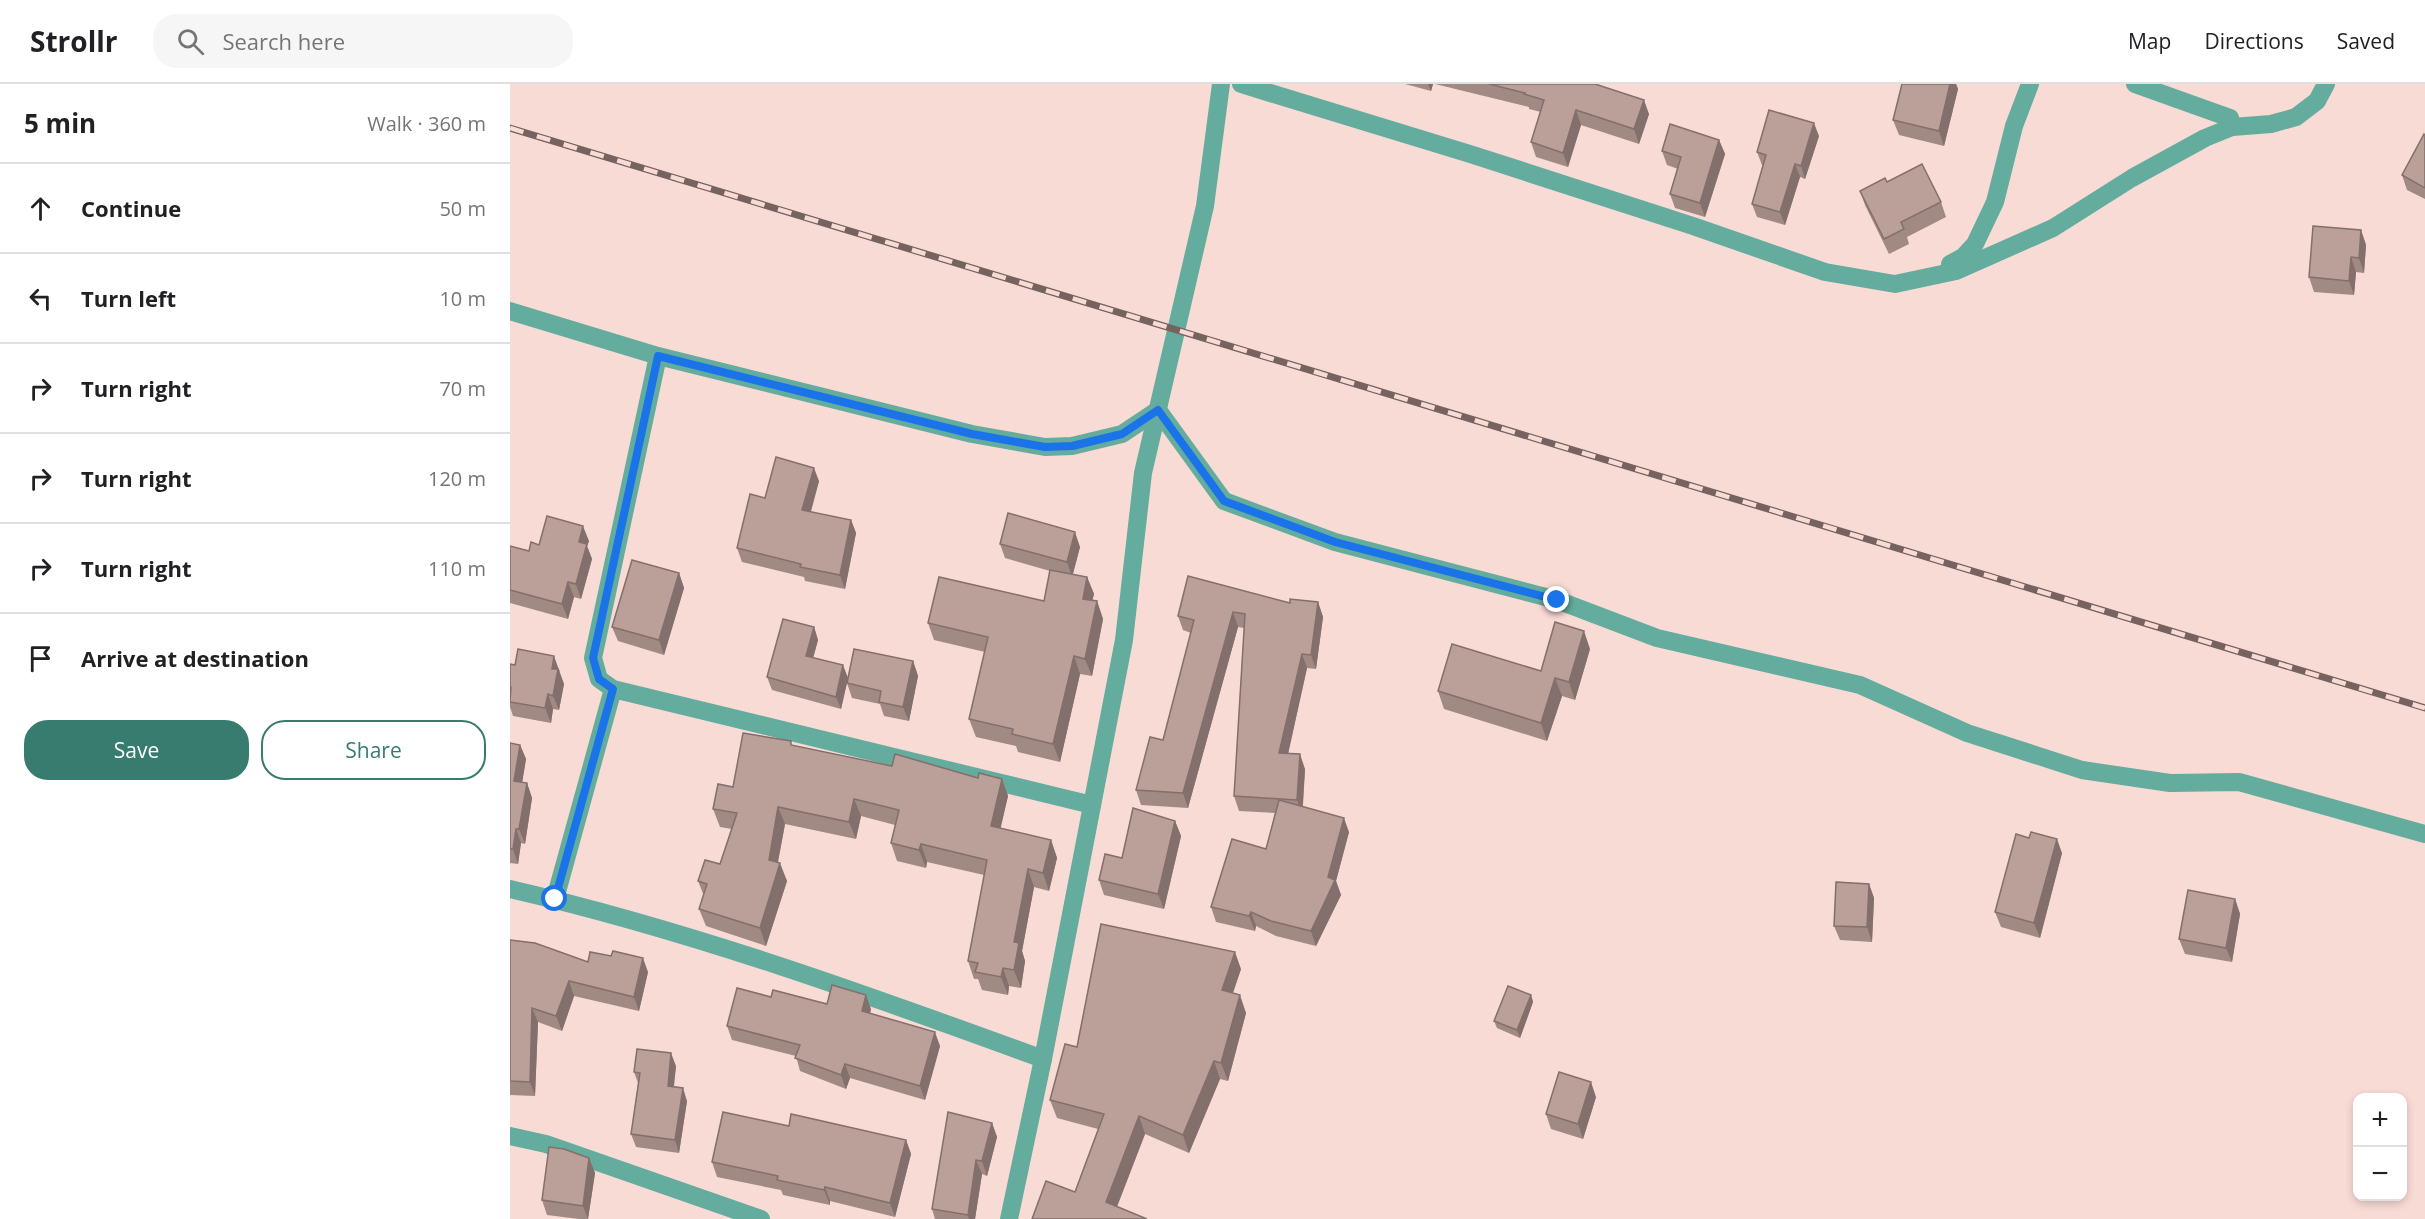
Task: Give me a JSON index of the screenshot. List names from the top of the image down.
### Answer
{
  "page": {
    "header": "Strollr",
    "search": "Search here",
    "nav": ["Map", "Directions", "Saved"],
    "heading": ["5 min", "Walk · 360 m"],
    "list": [
      ["Continue", "50 m"],
      ["Turn left", "10 m"],
      ["Turn right", "70 m"],
      ["Turn right", "120 m"],
      ["Turn right", "110 m"],
      "Arrive at destination"
    ],
    "buttons": ["Save", "Share"],
    "map_buttons": ["+", "−"]
  }
}
